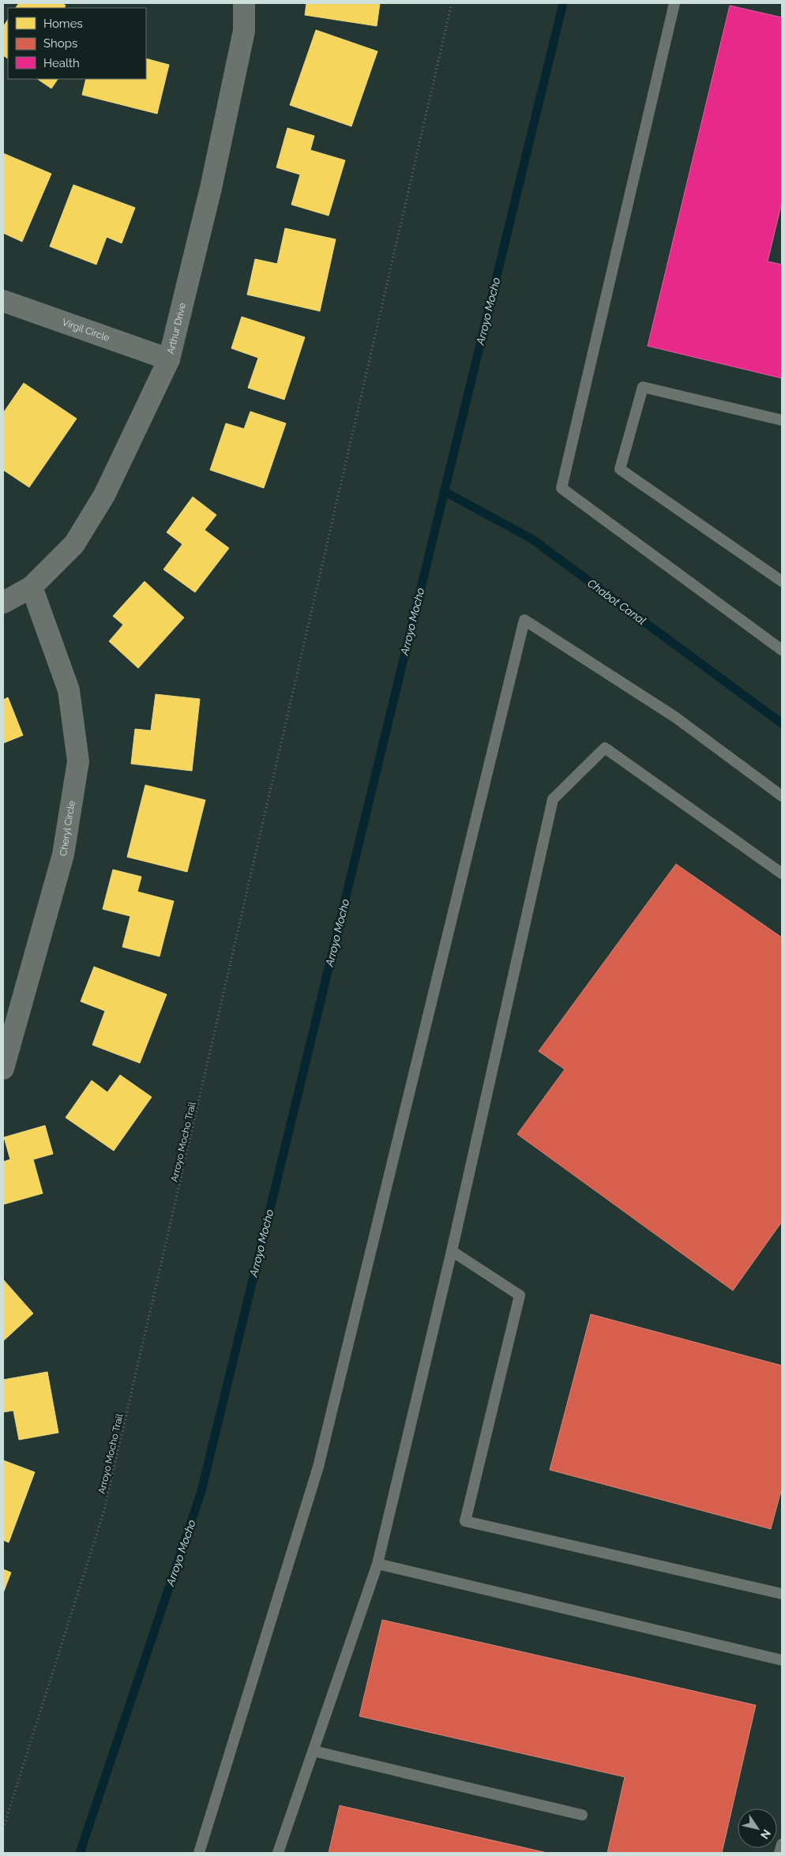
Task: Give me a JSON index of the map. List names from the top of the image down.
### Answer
{
  "streets": {
    "street": ["Arthur Drive", "Virgil Circle", "Cheryl Circle"],
    "path": ["Arroyo Mocho Trail"]
  },
  "crossings": [
    ["Arthur Drive", "Virgil Circle"],
    ["Arthur Drive", "Cheryl Circle"]
  ],
  "water": ["Arroyo Mocho", "Chabot Canal"],
  "legend": ["Homes", "Shops", "Health"],
  "north": "bottom right"
}
